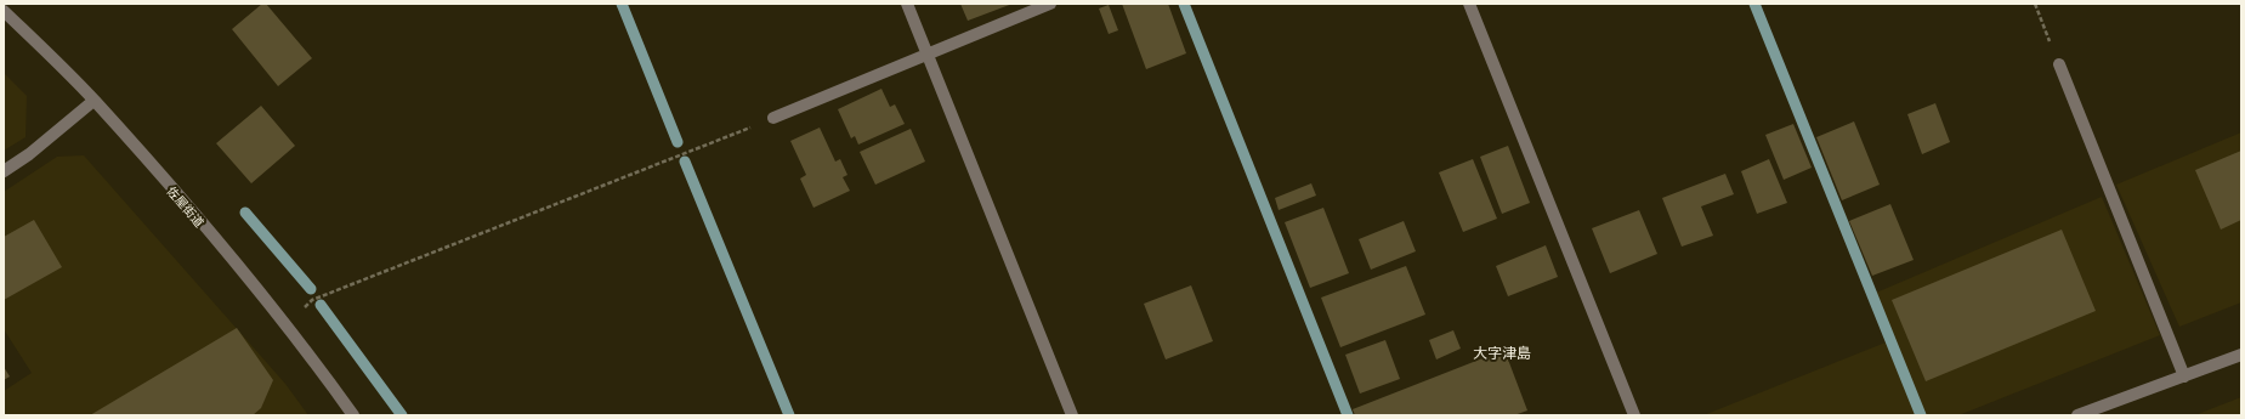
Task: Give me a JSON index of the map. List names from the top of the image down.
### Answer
{
  "streets": {
    "street": ["佐屋街道"]
  },
  "districts": ["大字津島"]
}
